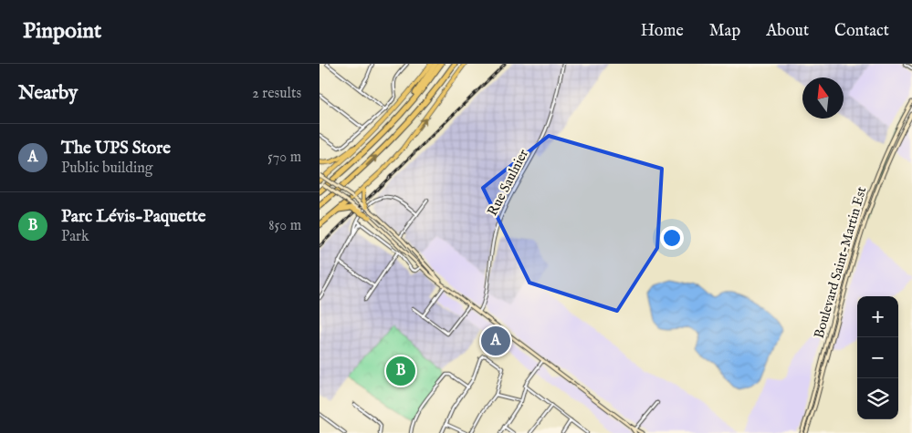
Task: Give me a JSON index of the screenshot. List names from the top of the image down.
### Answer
{
  "streets": {
    "main road": ["Boulevard Saint-Martin Est"],
    "street": ["Rue Saulnier"]
  },
  "north": "top",
  "page": {
    "header": "Pinpoint",
    "nav": [
      "Home",
      "Map",
      "About",
      "Contact"
    ],
    "heading": ["Nearby", "2 results"],
    "list": [
      {
        "mark": "A",
        "name": "The UPS Store",
        "note": "Public building",
        "value": "570 m"
      },
      {
        "mark": "B",
        "name": "Parc Lévis-Paquette",
        "note": "Park",
        "value": "850 m"
      }
    ],
    "map_buttons": ["+", "−"],
    "pins": ["A", "B"]
  }
}
